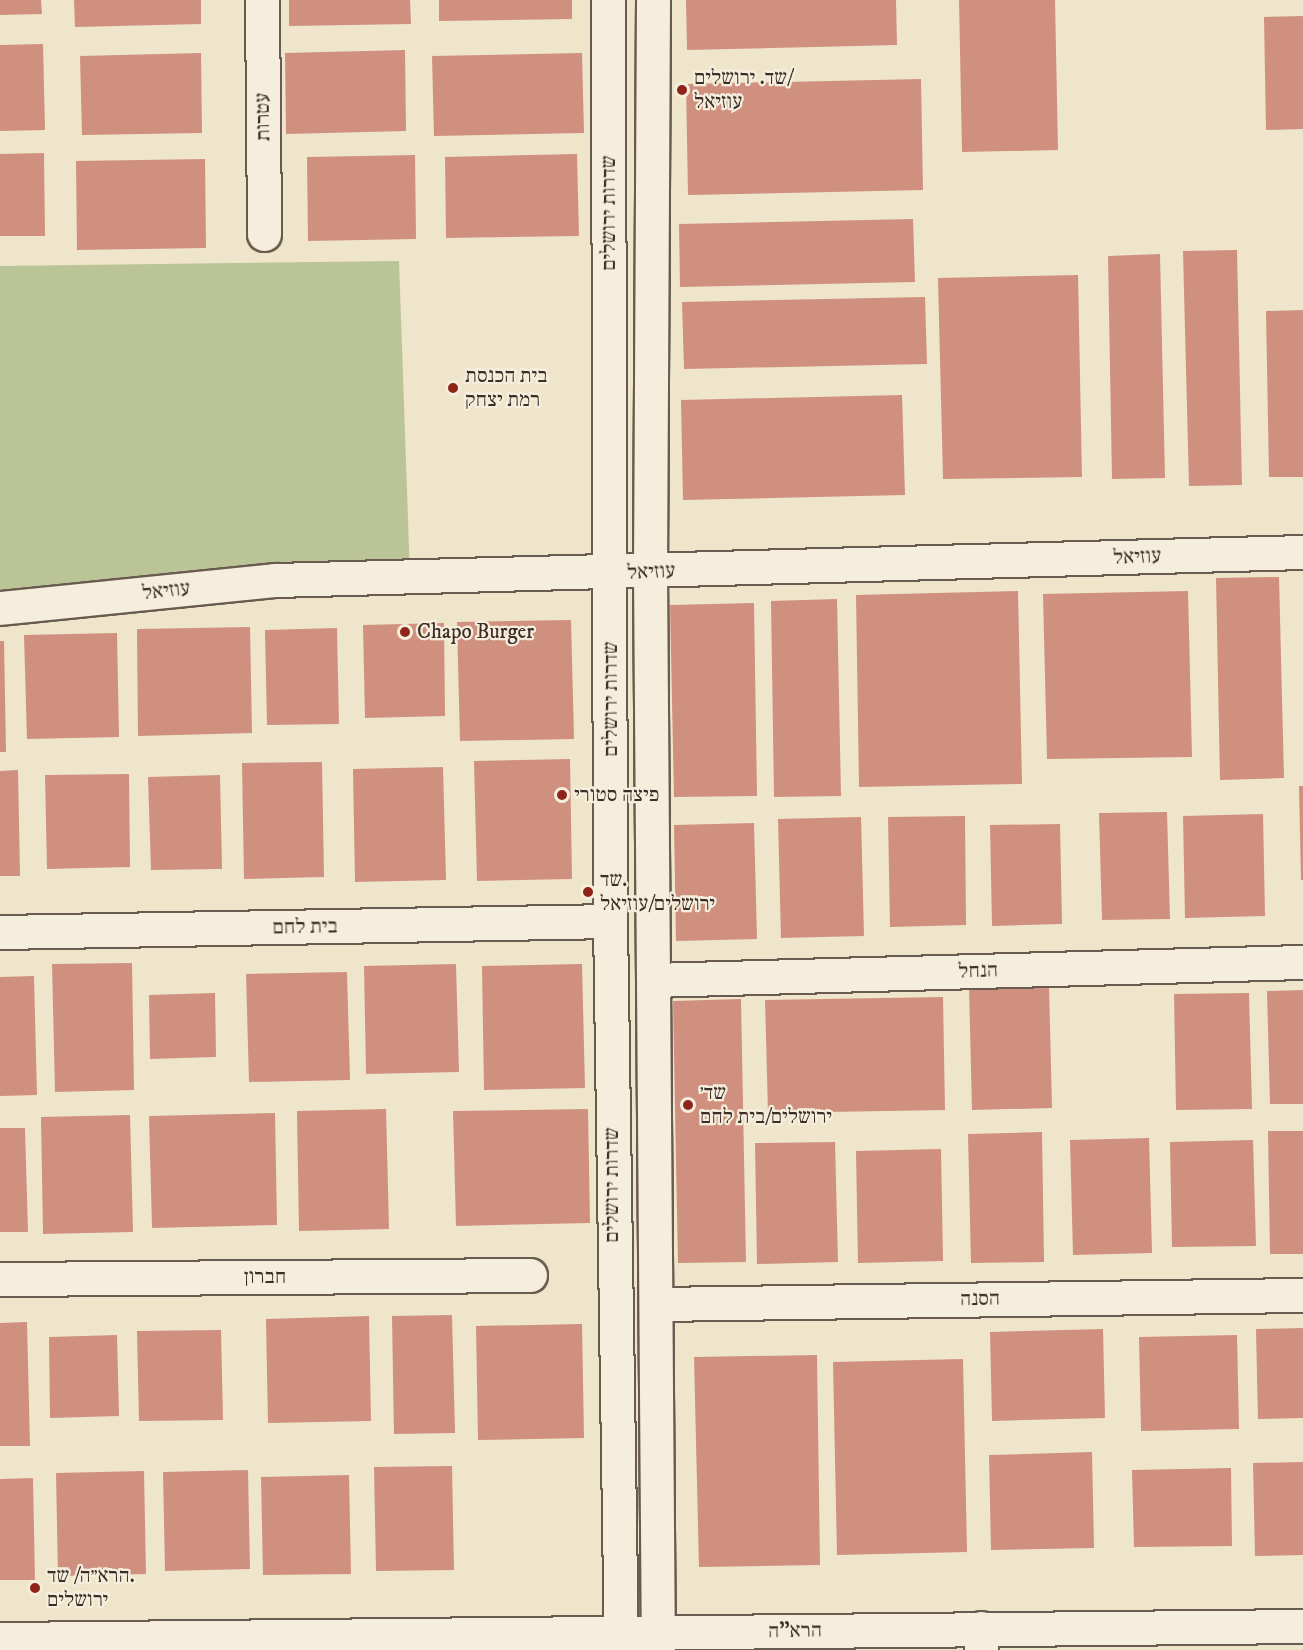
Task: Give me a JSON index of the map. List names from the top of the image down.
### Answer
{
  "streets": {
    "street": [
      "עטרות",
      "שדרות ירושלים",
      "עוזיאל",
      "בית לחם",
      "הנחל",
      "חברון",
      "הסנה",
      "הרא\"ה"
    ]
  },
  "crossings": [
    ["שדרות ירושלים", "עוזיאל"],
    ["שדרות ירושלים", "בית לחם"],
    ["שדרות ירושלים", "הנחל"],
    ["שדרות ירושלים", "הסנה"],
    ["שדרות ירושלים", "הרא\"ה"]
  ],
  "places": [
    "שד. ירושלים/ עוזיאל",
    "בית הכנסת רמת יצחק",
    "Chapo Burger",
    "פיצה סטורי",
    "שד. ירושלים/עוזיאל",
    "שד׳ ירושלים/בית לחם",
    "הרא״ה/ שד. ירושלים"
  ]
}
